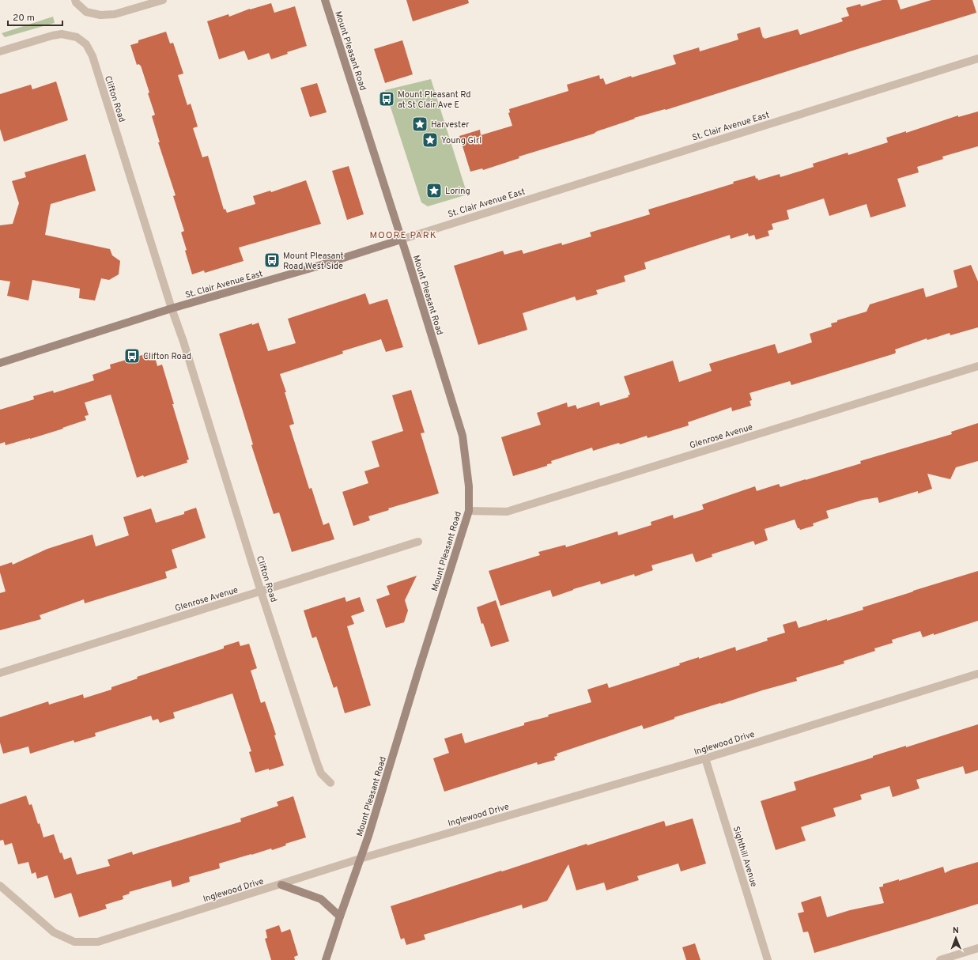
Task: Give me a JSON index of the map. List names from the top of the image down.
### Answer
{
  "streets": {
    "main road": ["Mount Pleasant Road", "St. Clair Avenue East"],
    "street": [
      "Clifton Road",
      "Glenrose Avenue",
      "Inglewood Drive",
      "Sighthill Avenue"
    ]
  },
  "crossings": [
    ["Mount Pleasant Road", "St. Clair Avenue East"],
    ["Mount Pleasant Road", "Glenrose Avenue"],
    ["Mount Pleasant Road", "Inglewood Drive"],
    ["Clifton Road", "St. Clair Avenue East"],
    ["Clifton Road", "Glenrose Avenue"],
    ["Inglewood Drive", "Sighthill Avenue"]
  ],
  "districts": ["MOORE PARK"],
  "places": {
    "bus stop": ["Mount Pleasant Rd at St Clair Ave E", "Mount Pleasant Road West Side", "Clifton Road"],
    "place": ["Harvester", "Young Girl", "Loring"]
  },
  "scale_bar": "20 m",
  "north": "top"
}
